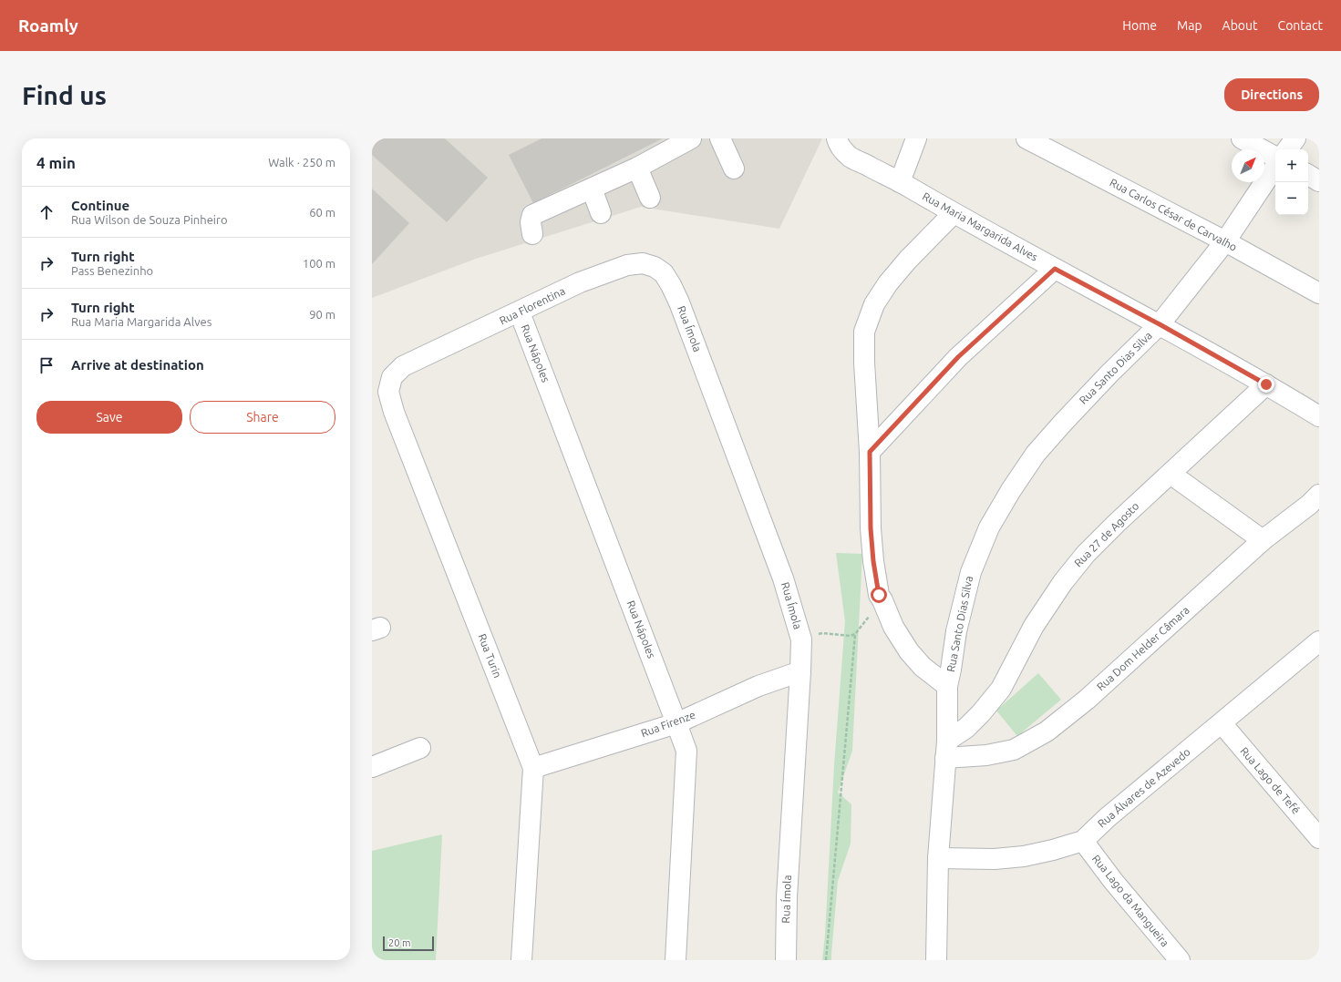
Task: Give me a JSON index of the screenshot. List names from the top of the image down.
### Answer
{
  "streets": {
    "street": [
      "Rua Carlos César de Carvalho",
      "Rua Maria Margarida Alves",
      "Rua Florentina",
      "Rua Ímola",
      "Rua Nápoles",
      "Rua Santo Dias Silva",
      "Rua 27 de Agosto",
      "Rua Dom Helder Câmara",
      "Rua Turin",
      "Rua Firenze",
      "Rua Lago de Tefé",
      "Rua Álvares de Azevedo",
      "Rua Lago da Mangueira"
    ]
  },
  "crossings": [
    ["Rua Carlos César de Carvalho", "Rua Santo Dias Silva"],
    ["Rua Maria Margarida Alves", "Rua Santo Dias Silva"],
    ["Rua Maria Margarida Alves", "Rua 27 de Agosto"],
    ["Rua Florentina", "Rua Ímola"],
    ["Rua Florentina", "Rua Nápoles"],
    ["Rua Florentina", "Rua Turin"],
    ["Rua Ímola", "Rua Firenze"],
    ["Rua Nápoles", "Rua Firenze"],
    ["Rua Santo Dias Silva", "Rua 27 de Agosto"],
    ["Rua Santo Dias Silva", "Rua Dom Helder Câmara"],
    ["Rua Santo Dias Silva", "Rua Álvares de Azevedo"],
    ["Rua 27 de Agosto", "Rua Dom Helder Câmara"],
    ["Rua Turin", "Rua Firenze"],
    ["Rua Lago de Tefé", "Rua Álvares de Azevedo"],
    ["Rua Álvares de Azevedo", "Rua Lago da Mangueira"]
  ],
  "scale_bar": "20 m",
  "north": "top right",
  "page": {
    "header": "Roamly",
    "nav": [
      "Home",
      "Map",
      "About",
      "Contact"
    ],
    "buttons": [
      "Directions",
      ["Save", "Share"]
    ],
    "title": "Find us",
    "heading": ["4 min", "Walk · 250 m"],
    "map_buttons": ["+", "−"],
    "list": [
      ["Continue", "Rua Wilson de Souza Pinheiro", "60 m"],
      ["Turn right", "Pass Benezinho", "100 m"],
      ["Turn right", "Rua Maria Margarida Alves", "90 m"],
      "Arrive at destination"
    ],
    "scale": "20 m"
  }
}
